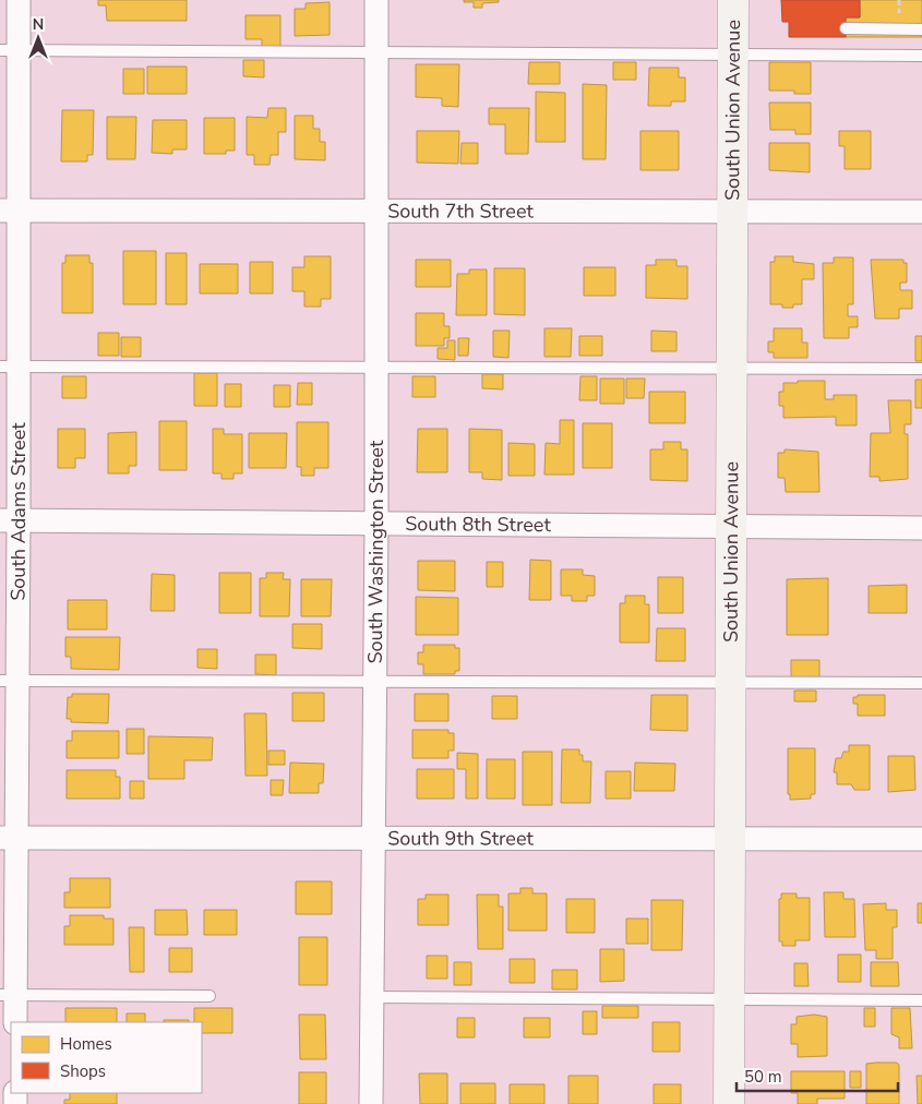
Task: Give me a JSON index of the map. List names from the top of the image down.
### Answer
{
  "streets": {
    "main road": ["South Union Avenue"],
    "street": [
      "South 7th Street",
      "South Adams Street",
      "South 8th Street",
      "South Washington Street",
      "South 9th Street"
    ]
  },
  "crossings": [
    ["South Union Avenue", "South 7th Street"],
    ["South Union Avenue", "South 8th Street"],
    ["South Union Avenue", "South 9th Street"],
    ["South 7th Street", "South Adams Street"],
    ["South 7th Street", "South Washington Street"],
    ["South Adams Street", "South 8th Street"],
    ["South Adams Street", "South 9th Street"],
    ["South 8th Street", "South Washington Street"],
    ["South Washington Street", "South 9th Street"]
  ],
  "legend": ["Homes", "Shops"],
  "scale_bar": "50 m",
  "north": "top"
}
